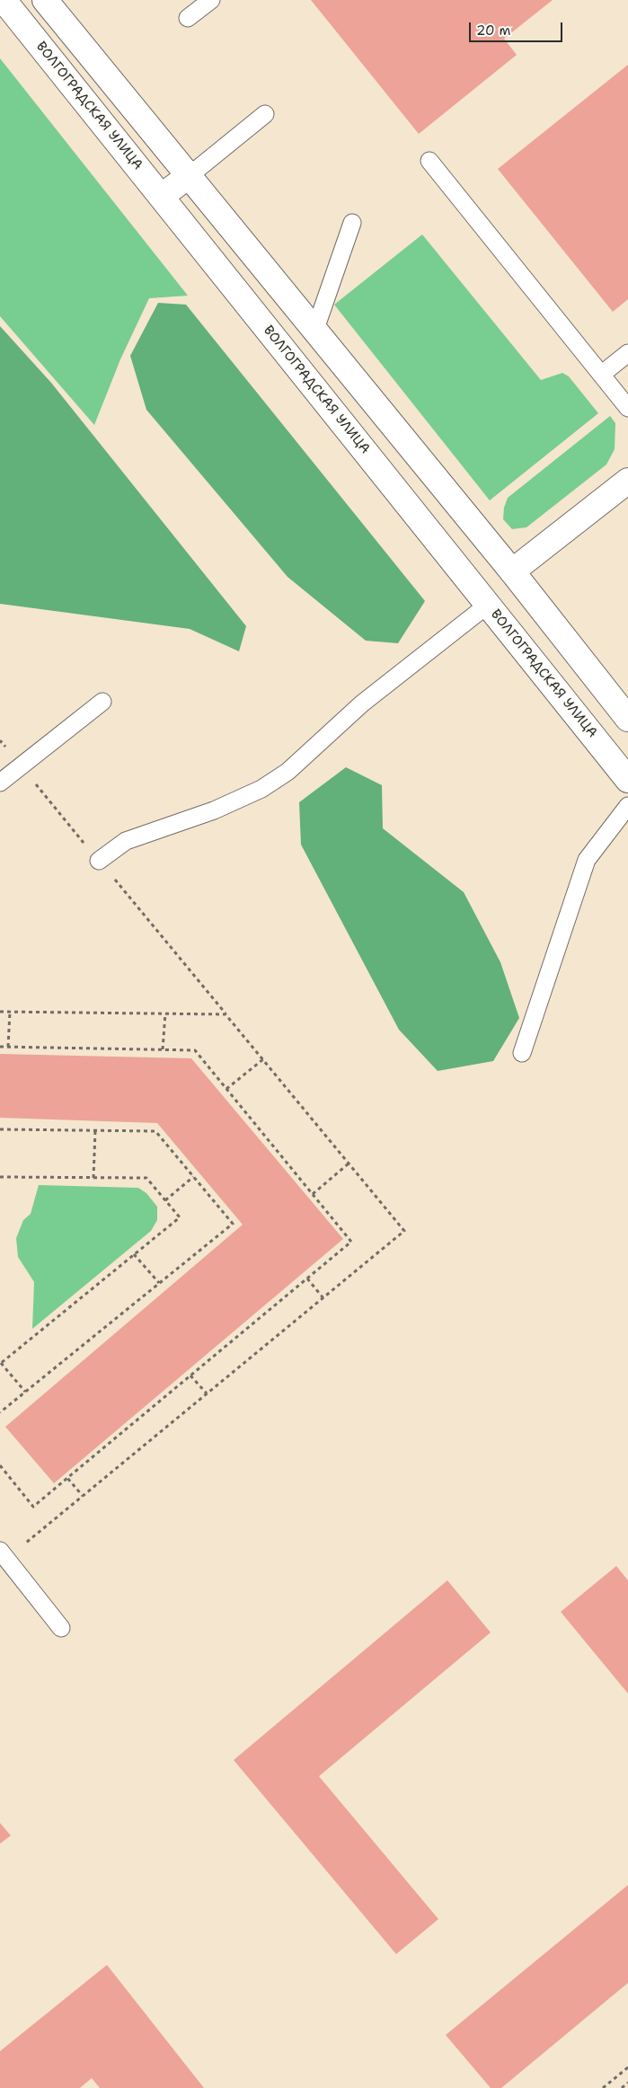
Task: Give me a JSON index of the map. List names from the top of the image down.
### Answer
{
  "streets": {
    "main road": ["ВОЛГОГРАДСКАЯ УЛИЦА"]
  },
  "scale_bar": "20 m"
}
